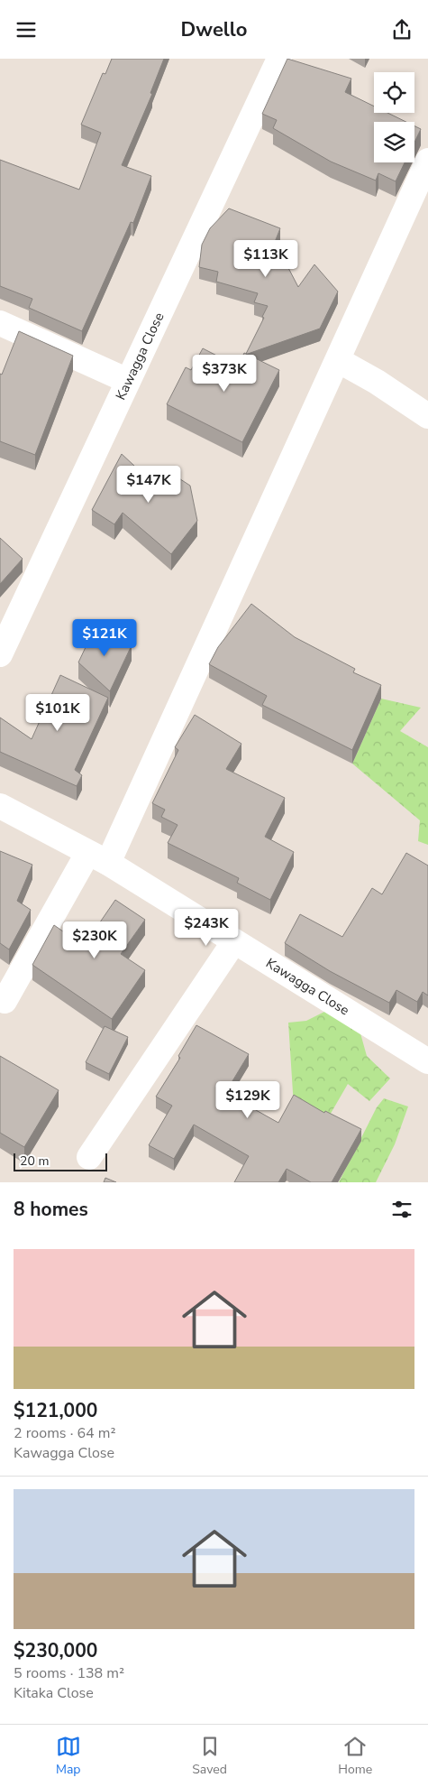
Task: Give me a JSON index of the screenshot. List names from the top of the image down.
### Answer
{
  "streets": {
    "street": ["Kawagga Close"]
  },
  "scale_bar": "20 m",
  "page": {
    "header": "Dwello",
    "price": [
      "$113K",
      "$373K",
      "$147K",
      "$121K",
      "$101K",
      "$243K",
      "$230K",
      "$129K"
    ],
    "scale": "20 m",
    "heading": "8 homes",
    "list": [
      {
        "name": "$121,000",
        "note": "2 rooms · 64 m² · Kawagga Close"
      },
      {
        "name": "$230,000",
        "note": "5 rooms · 138 m² · Kitaka Close"
      }
    ],
    "tabs": ["Map", "Saved", "Home"]
  }
}
